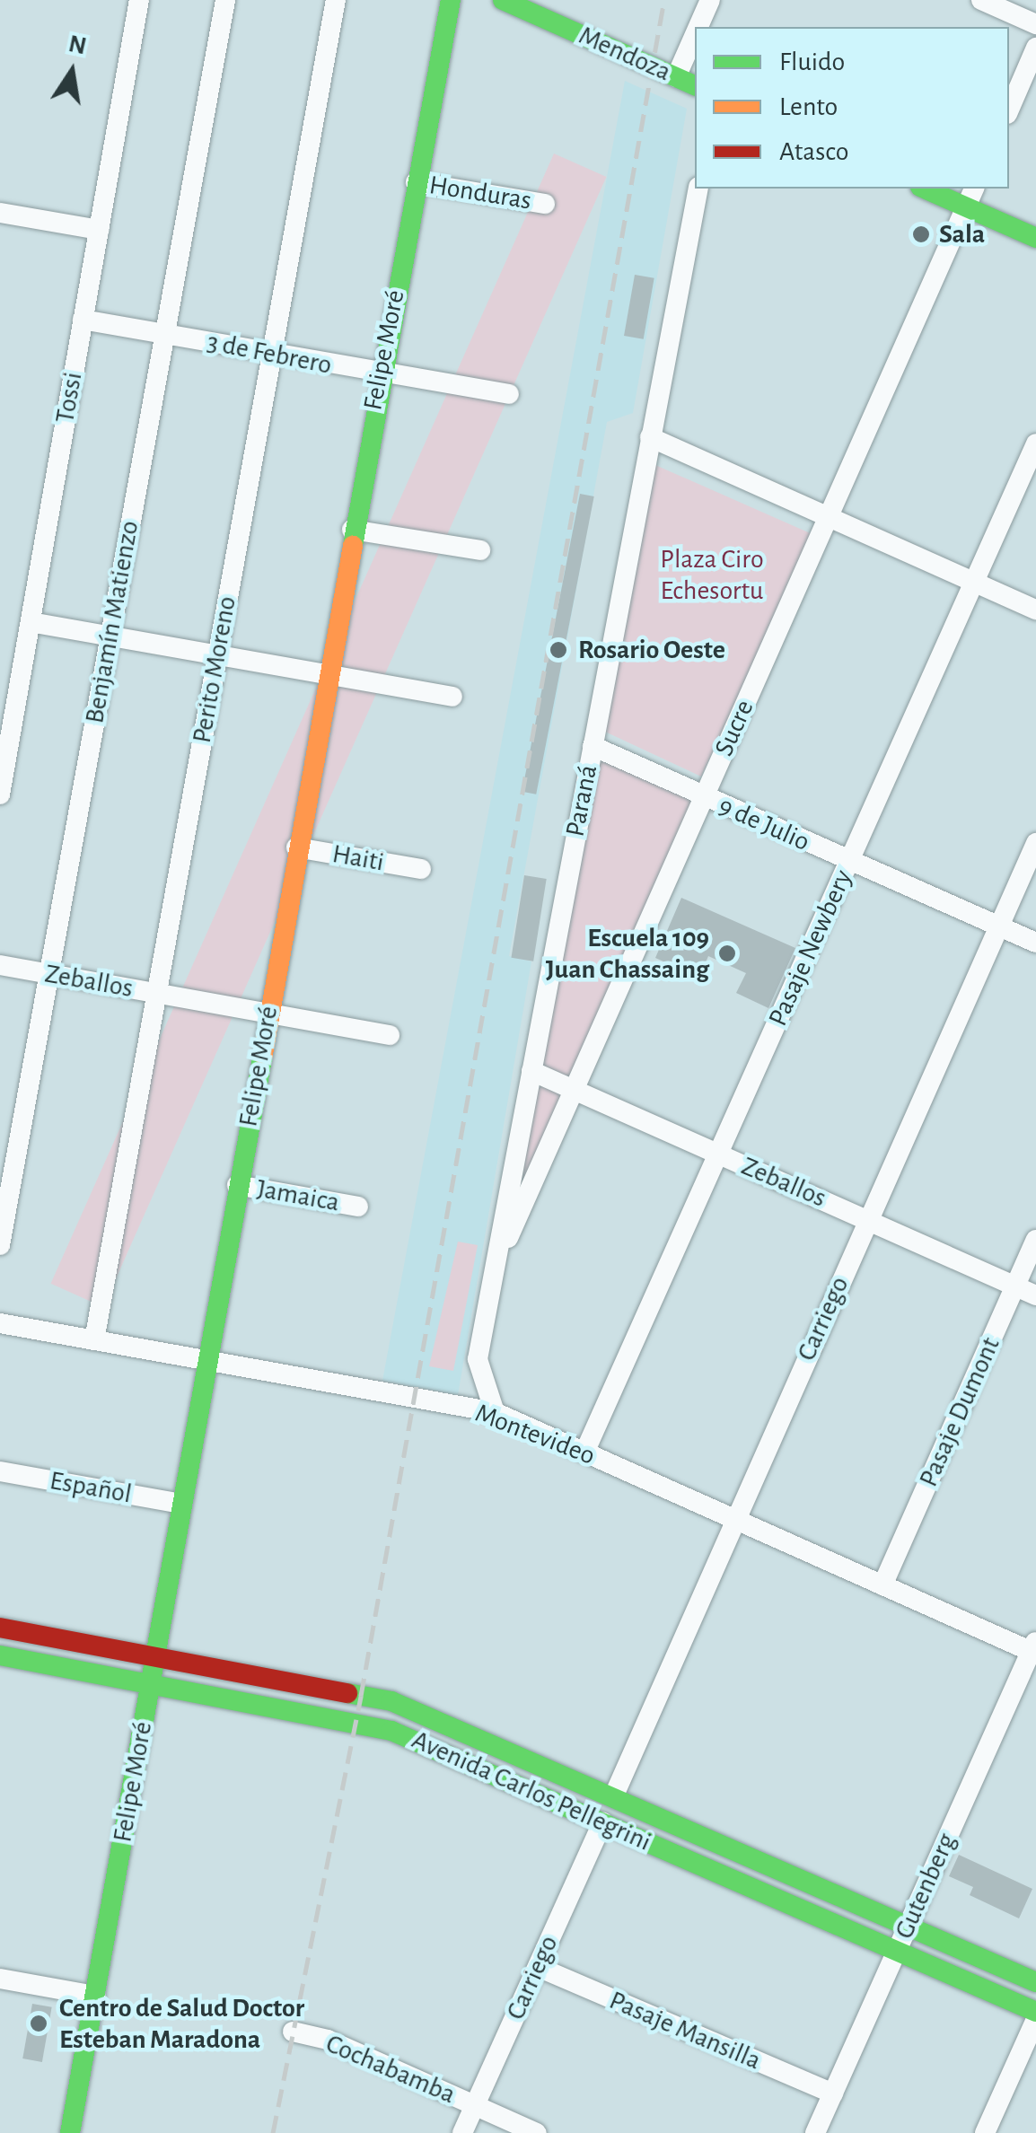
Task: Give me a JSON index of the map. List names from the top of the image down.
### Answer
{
  "streets": {
    "main road": ["Mendoza", "Felipe Moré", "Avenida Carlos Pellegrini"],
    "street": [
      "Honduras",
      "3 de Febrero",
      "Tossi",
      "Benjamín Matienzo",
      "Perito Moreno",
      "Sucre",
      "Paraná",
      "9 de Julio",
      "Haiti",
      "Pasaje Newbery",
      "Zeballos",
      "Jamaica",
      "Carriego",
      "Pasaje Dumont",
      "Montevideo",
      "Español",
      "Gutenberg",
      "Pasaje Mansilla",
      "Cochabamba"
    ]
  },
  "crossings": [
    ["Honduras", "Felipe Moré"],
    ["Felipe Moré", "3 de Febrero"],
    ["Felipe Moré", "Haiti"],
    ["Felipe Moré", "Zeballos"],
    ["Felipe Moré", "Jamaica"],
    ["Felipe Moré", "Montevideo"],
    ["Felipe Moré", "Español"],
    ["Felipe Moré", "Avenida Carlos Pellegrini"],
    ["3 de Febrero", "Tossi"],
    ["3 de Febrero", "Benjamín Matienzo"],
    ["3 de Febrero", "Perito Moreno"],
    ["Benjamín Matienzo", "Zeballos"],
    ["Perito Moreno", "Zeballos"],
    ["Perito Moreno", "Montevideo"],
    ["Sucre", "Paraná"],
    ["Sucre", "9 de Julio"],
    ["Sucre", "Zeballos"],
    ["Paraná", "9 de Julio"],
    ["Paraná", "Zeballos"],
    ["Paraná", "Montevideo"],
    ["9 de Julio", "Pasaje Newbery"],
    ["9 de Julio", "Carriego"],
    ["Pasaje Newbery", "Zeballos"],
    ["Pasaje Newbery", "Montevideo"],
    ["Zeballos", "Carriego"],
    ["Zeballos", "Pasaje Dumont"],
    ["Carriego", "Montevideo"],
    ["Carriego", "Avenida Carlos Pellegrini"],
    ["Carriego", "Pasaje Mansilla"],
    ["Carriego", "Cochabamba"],
    ["Pasaje Dumont", "Montevideo"],
    ["Montevideo", "Gutenberg"],
    ["Avenida Carlos Pellegrini", "Gutenberg"],
    ["Gutenberg", "Pasaje Mansilla"]
  ],
  "parks": ["Plaza Ciro Echesortu"],
  "places": [
    "Sala",
    "Rosario Oeste",
    "Escuela 109 Juan Chassaing",
    "Centro de Salud Doctor Esteban Maradona"
  ],
  "legend": ["Fluido", "Lento", "Atasco"],
  "north": "top"
}
